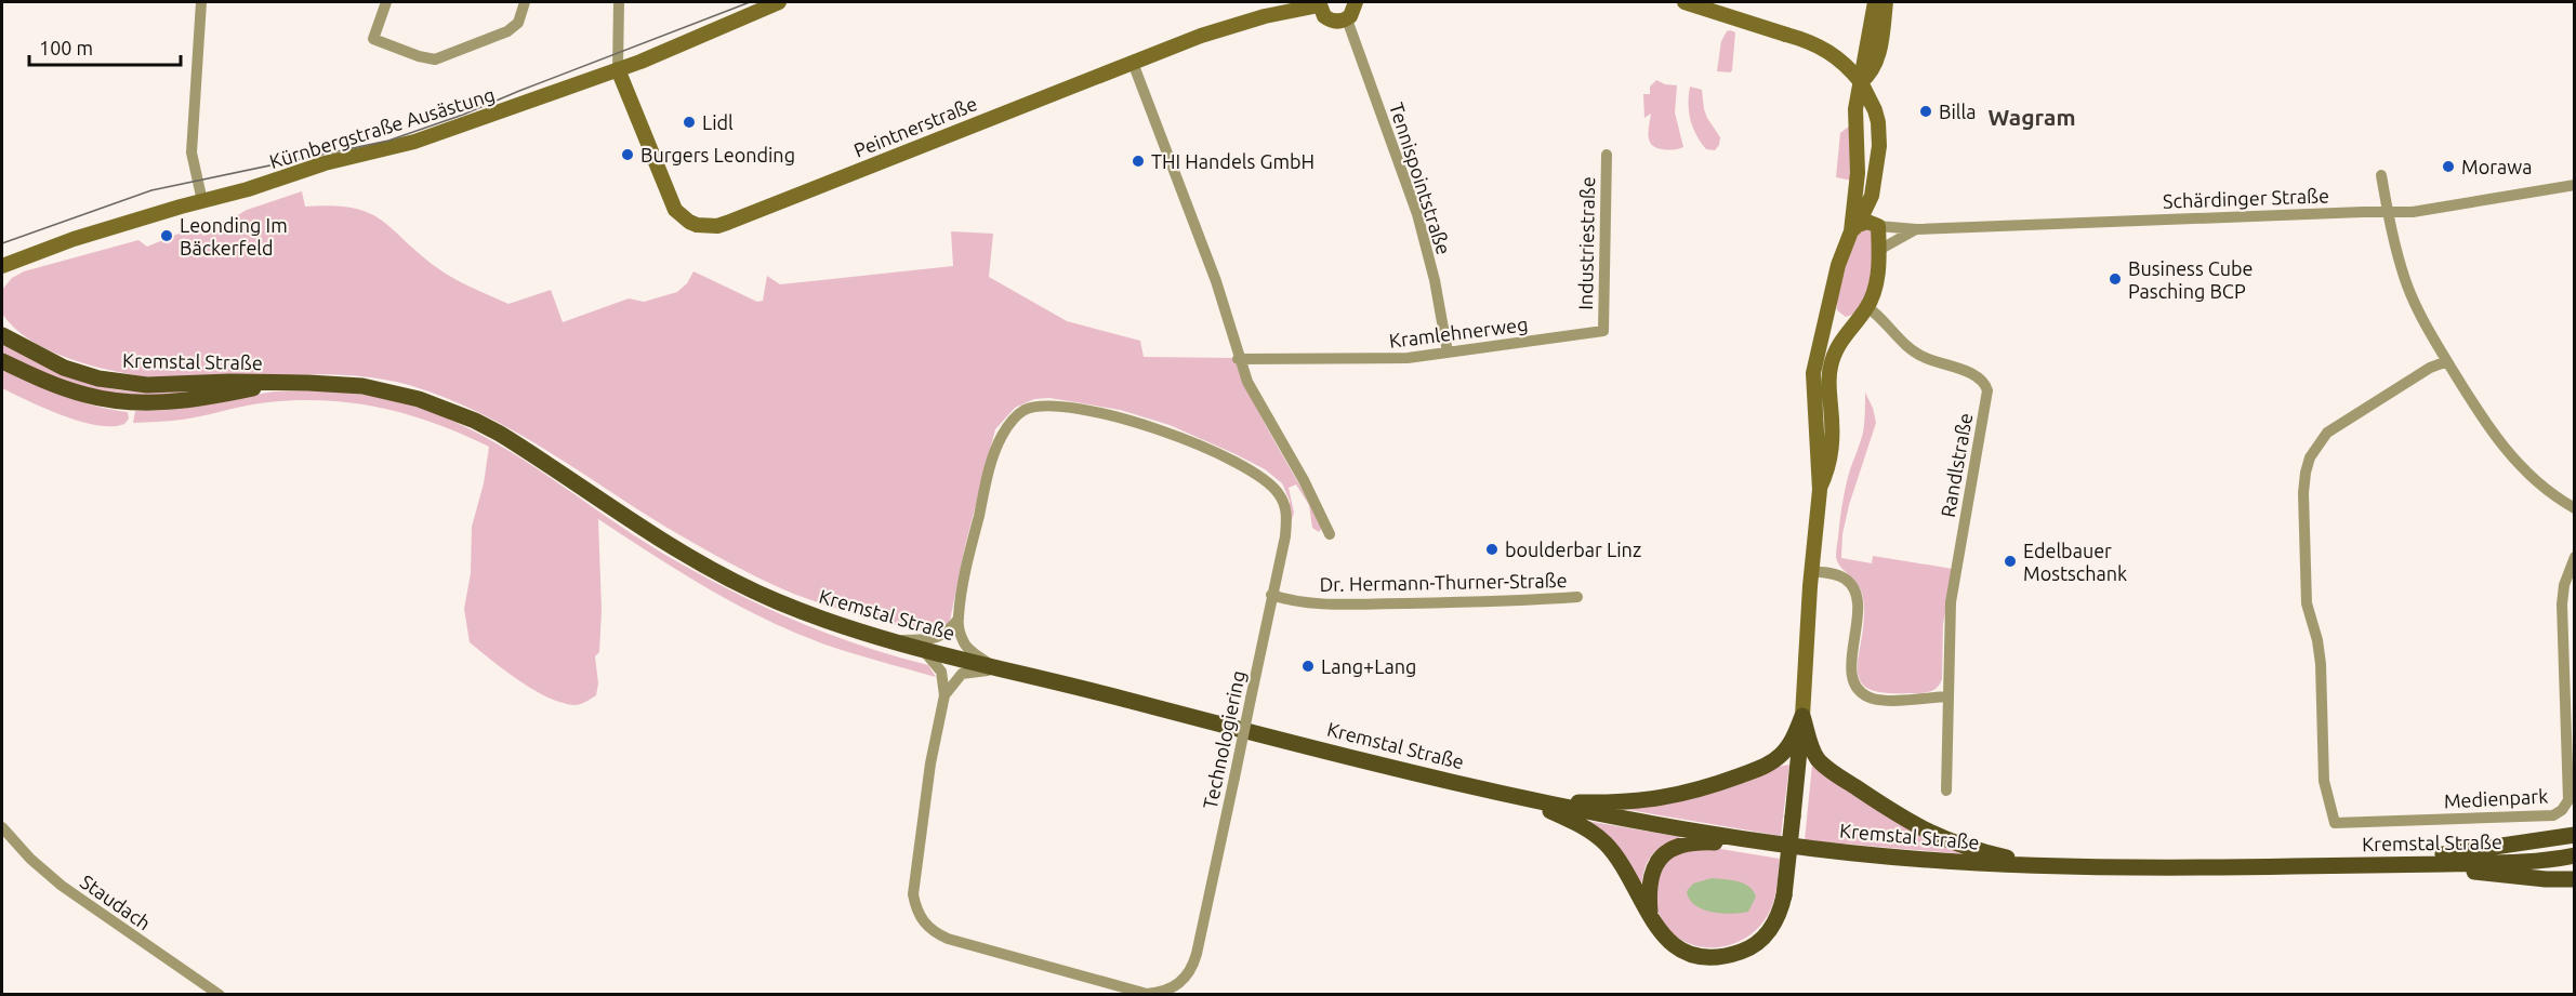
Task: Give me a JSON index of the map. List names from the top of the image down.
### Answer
{
  "streets": {
    "main road": ["Kremstal Straße"],
    "street": [
      "Peintnerstraße",
      "Kürnbergstraße Ausästung",
      "Tennispointstraße",
      "Schärdinger Straße",
      "Industriestraße",
      "Kramlehnerweg",
      "Randlstraße",
      "Dr. Hermann-Thurner-Straße",
      "Technologiering",
      "Medienpark",
      "Staudach"
    ]
  },
  "crossings": [
    ["Peintnerstraße", "Kürnbergstraße Ausästung"],
    ["Tennispointstraße", "Kramlehnerweg"],
    ["Industriestraße", "Kramlehnerweg"],
    ["Kremstal Straße", "Technologiering"],
    ["Dr. Hermann-Thurner-Straße", "Technologiering"]
  ],
  "districts": ["Wagram"],
  "places": [
    "Billa",
    "Lidl",
    "Burgers Leonding",
    "THI Handels GmbH",
    "Morawa",
    "Leonding Im Bäckerfeld",
    "Business Cube Pasching BCP",
    "boulderbar Linz",
    "Edelbauer Mostschank",
    "Lang+Lang"
  ],
  "scale_bar": "100 m"
}
